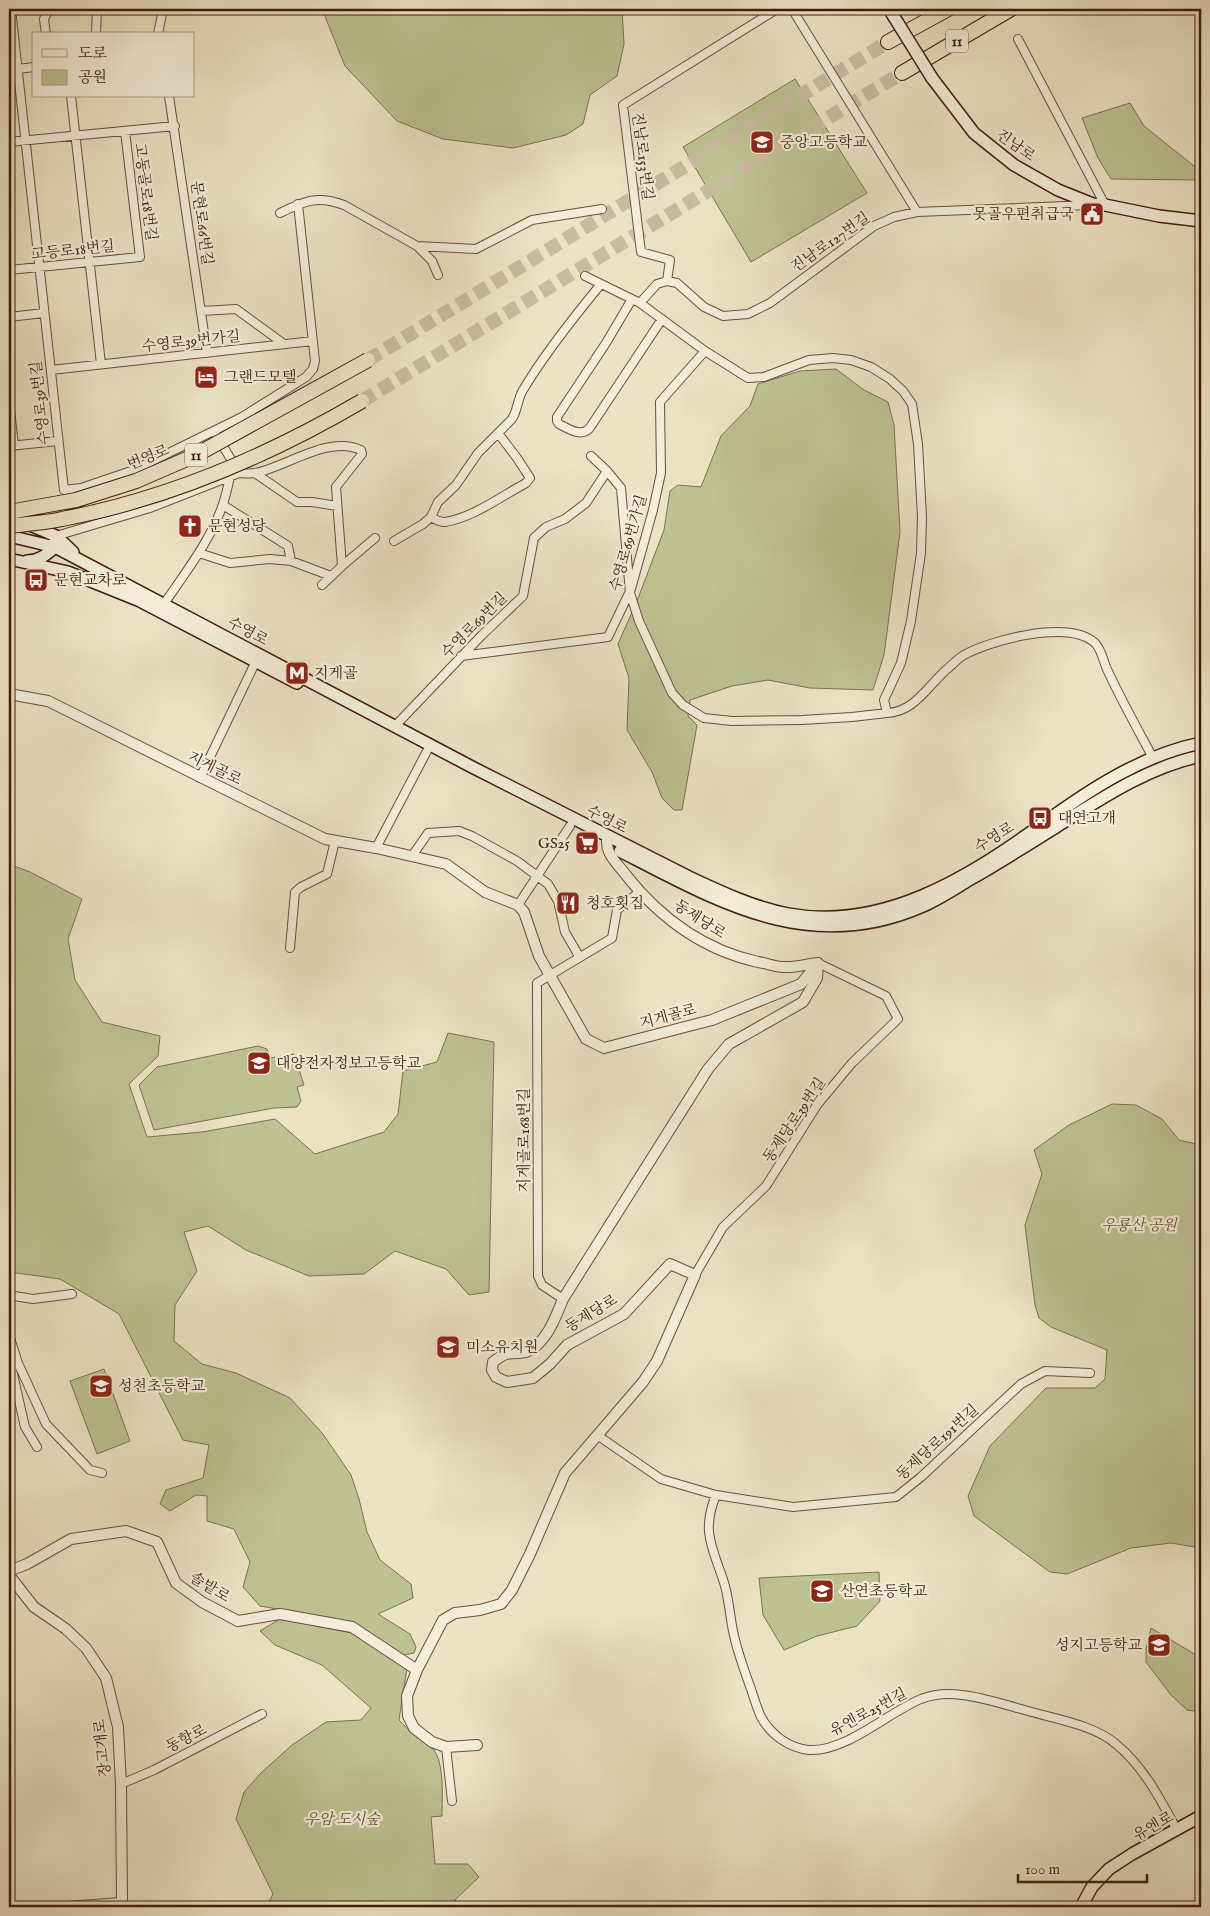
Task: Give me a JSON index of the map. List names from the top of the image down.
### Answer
{
  "streets": {
    "highway": ["11", "번영로"],
    "main road": ["진남로", "수영로", "유엔로"],
    "street": [
      "진남로153번길",
      "고동골로18번길",
      "문현로66번길",
      "진남로127번길",
      "고등로18번길",
      "수영로39번가길",
      "수영로39번길",
      "수영로69번가길",
      "수영로69번길",
      "지게골로",
      "동제당로",
      "동제당로39번길",
      "지게골로168번길",
      "동제당로191번길",
      "솔밭로",
      "유엔로25번길",
      "동항로",
      "장고개로"
    ]
  },
  "crossings": [
    ["진남로", "진남로127번길"],
    ["진남로153번길", "진남로127번길"],
    ["고동골로18번길", "고등로18번길"],
    ["문현로66번길", "수영로39번가길"],
    ["고등로18번길", "수영로39번길"],
    ["수영로39번가길", "수영로39번길"],
    ["수영로69번가길", "수영로69번길"],
    ["수영로69번길", "수영로"],
    ["수영로", "지게골로"],
    ["수영로", "동제당로"],
    ["지게골로", "동제당로"],
    ["지게골로", "동제당로39번길"],
    ["지게골로", "지게골로168번길"],
    ["동제당로", "동제당로39번길"],
    ["동제당로", "지게골로168번길"],
    ["동제당로191번길", "유엔로25번길"],
    ["솔밭로", "장고개로"],
    ["유엔로25번길", "유엔로"],
    ["동항로", "장고개로"]
  ],
  "parks": ["우룡산 공원", "우암 도시숲"],
  "places": {
    "school or university": [
      "중앙고등학교",
      "대양전자정보고등학교",
      "미소유치원",
      "성천초등학교",
      "산연초등학교",
      "성지고등학교"
    ],
    "public building": ["못골우편취급국"],
    "hotel": ["그랜드모텔"],
    "church": ["문현성당"],
    "bus stop": ["문현교차로", "대연고개"],
    "metro station": ["지게골"],
    "supermarket": ["GS25"],
    "restaurant": ["청호횟집"]
  },
  "legend": ["도로", "공원"],
  "scale_bar": "100 m"
}
